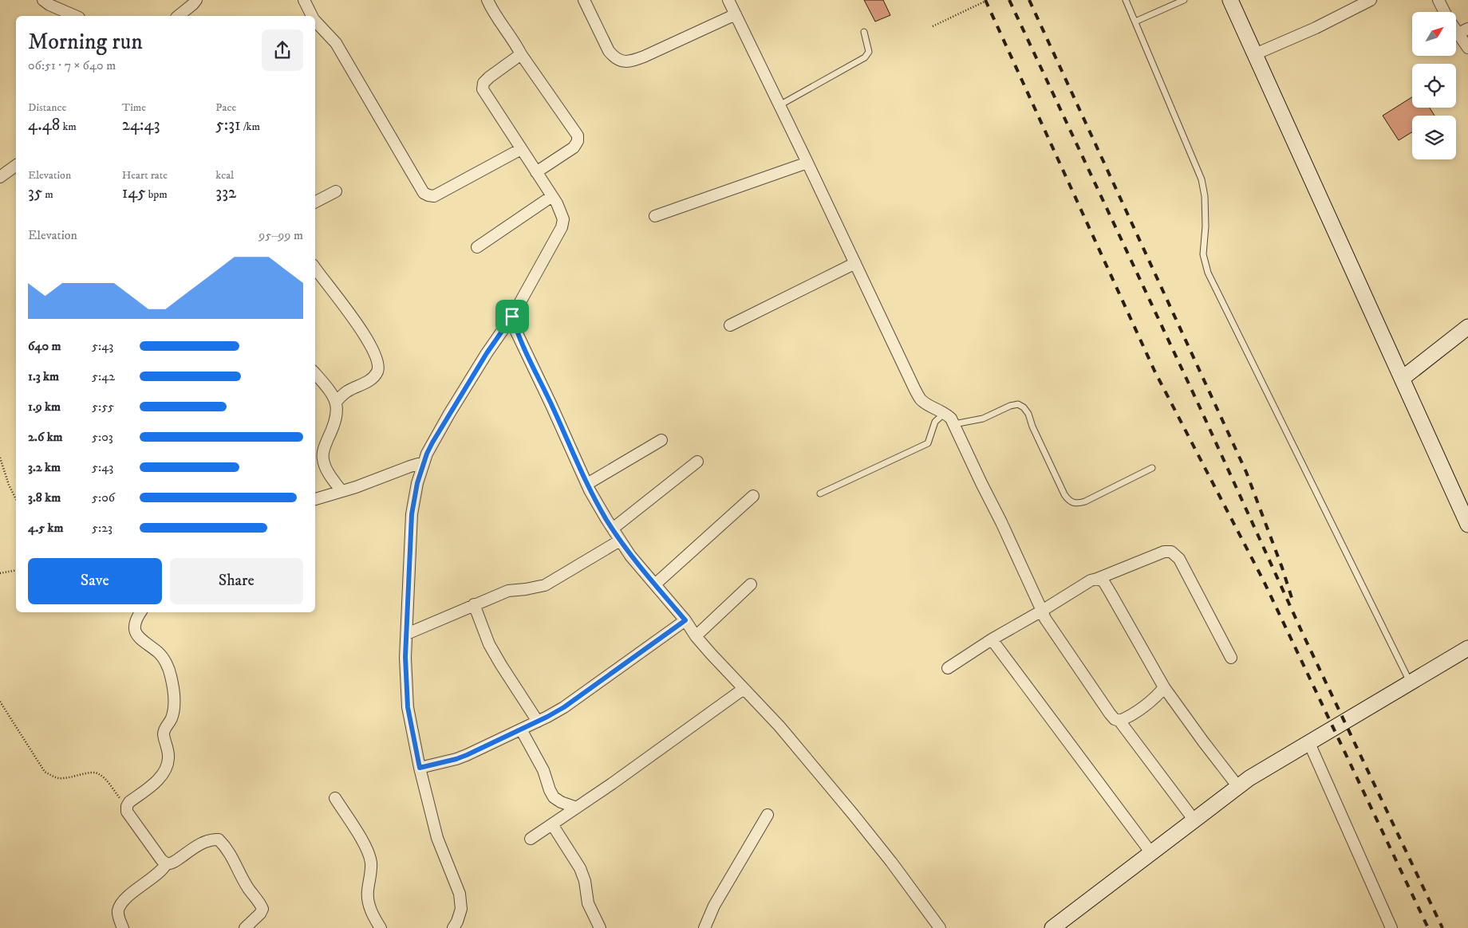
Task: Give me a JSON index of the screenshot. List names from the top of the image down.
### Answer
{
  "north": "top right",
  "page": {
    "heading": ["Morning run", "06:51 · 7 × 640 m"],
    "stats": [
      ["Distance", "4.48 km"],
      ["Time", "24:43"],
      ["Pace", "5:31 /km"],
      ["Elevation", "35 m"],
      ["Heart rate", "145 bpm"],
      ["kcal", "332"]
    ],
    "chart": ["Elevation", "95–99 m"],
    "list": [
      {
        "name": "640 m",
        "note": "5:43"
      },
      {
        "name": "1.3 km",
        "note": "5:42"
      },
      {
        "name": "1.9 km",
        "note": "5:55"
      },
      {
        "name": "2.6 km",
        "note": "5:03"
      },
      {
        "name": "3.2 km",
        "note": "5:43"
      },
      {
        "name": "3.8 km",
        "note": "5:06"
      },
      {
        "name": "4.5 km",
        "note": "5:23"
      }
    ],
    "buttons": ["Save", "Share"]
  }
}
